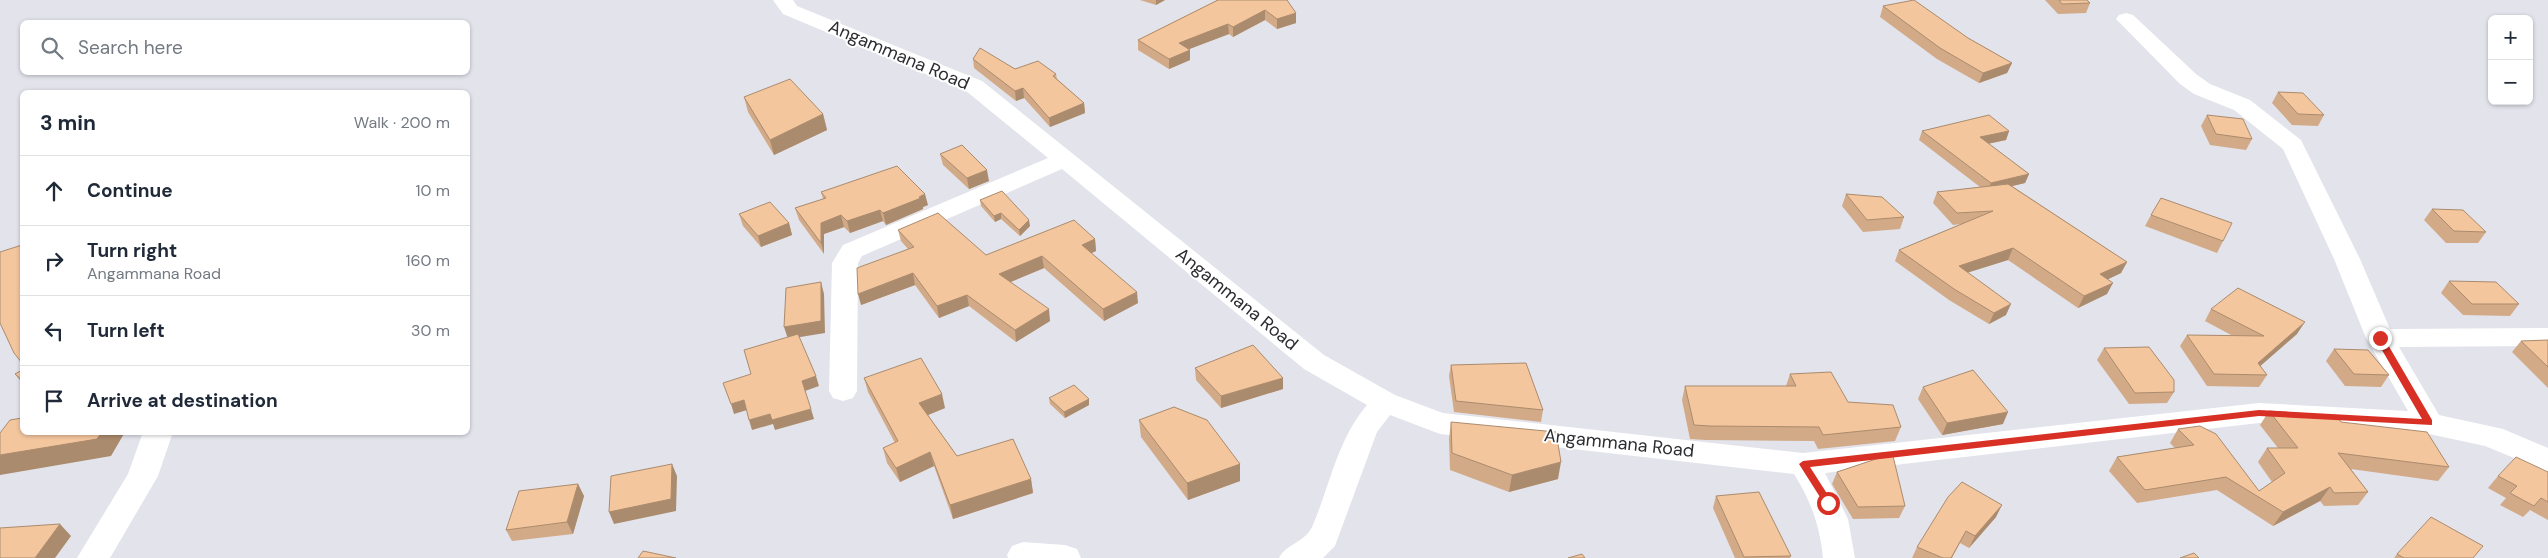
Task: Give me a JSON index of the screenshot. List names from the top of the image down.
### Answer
{
  "streets": {
    "street": ["Angammana Road"]
  },
  "page": {
    "map_buttons": ["+", "−"],
    "search": "Search here",
    "heading": ["3 min", "Walk · 200 m"],
    "list": [
      ["Continue", "10 m"],
      ["Turn right", "Angammana Road", "160 m"],
      ["Turn left", "30 m"],
      "Arrive at destination"
    ]
  }
}
